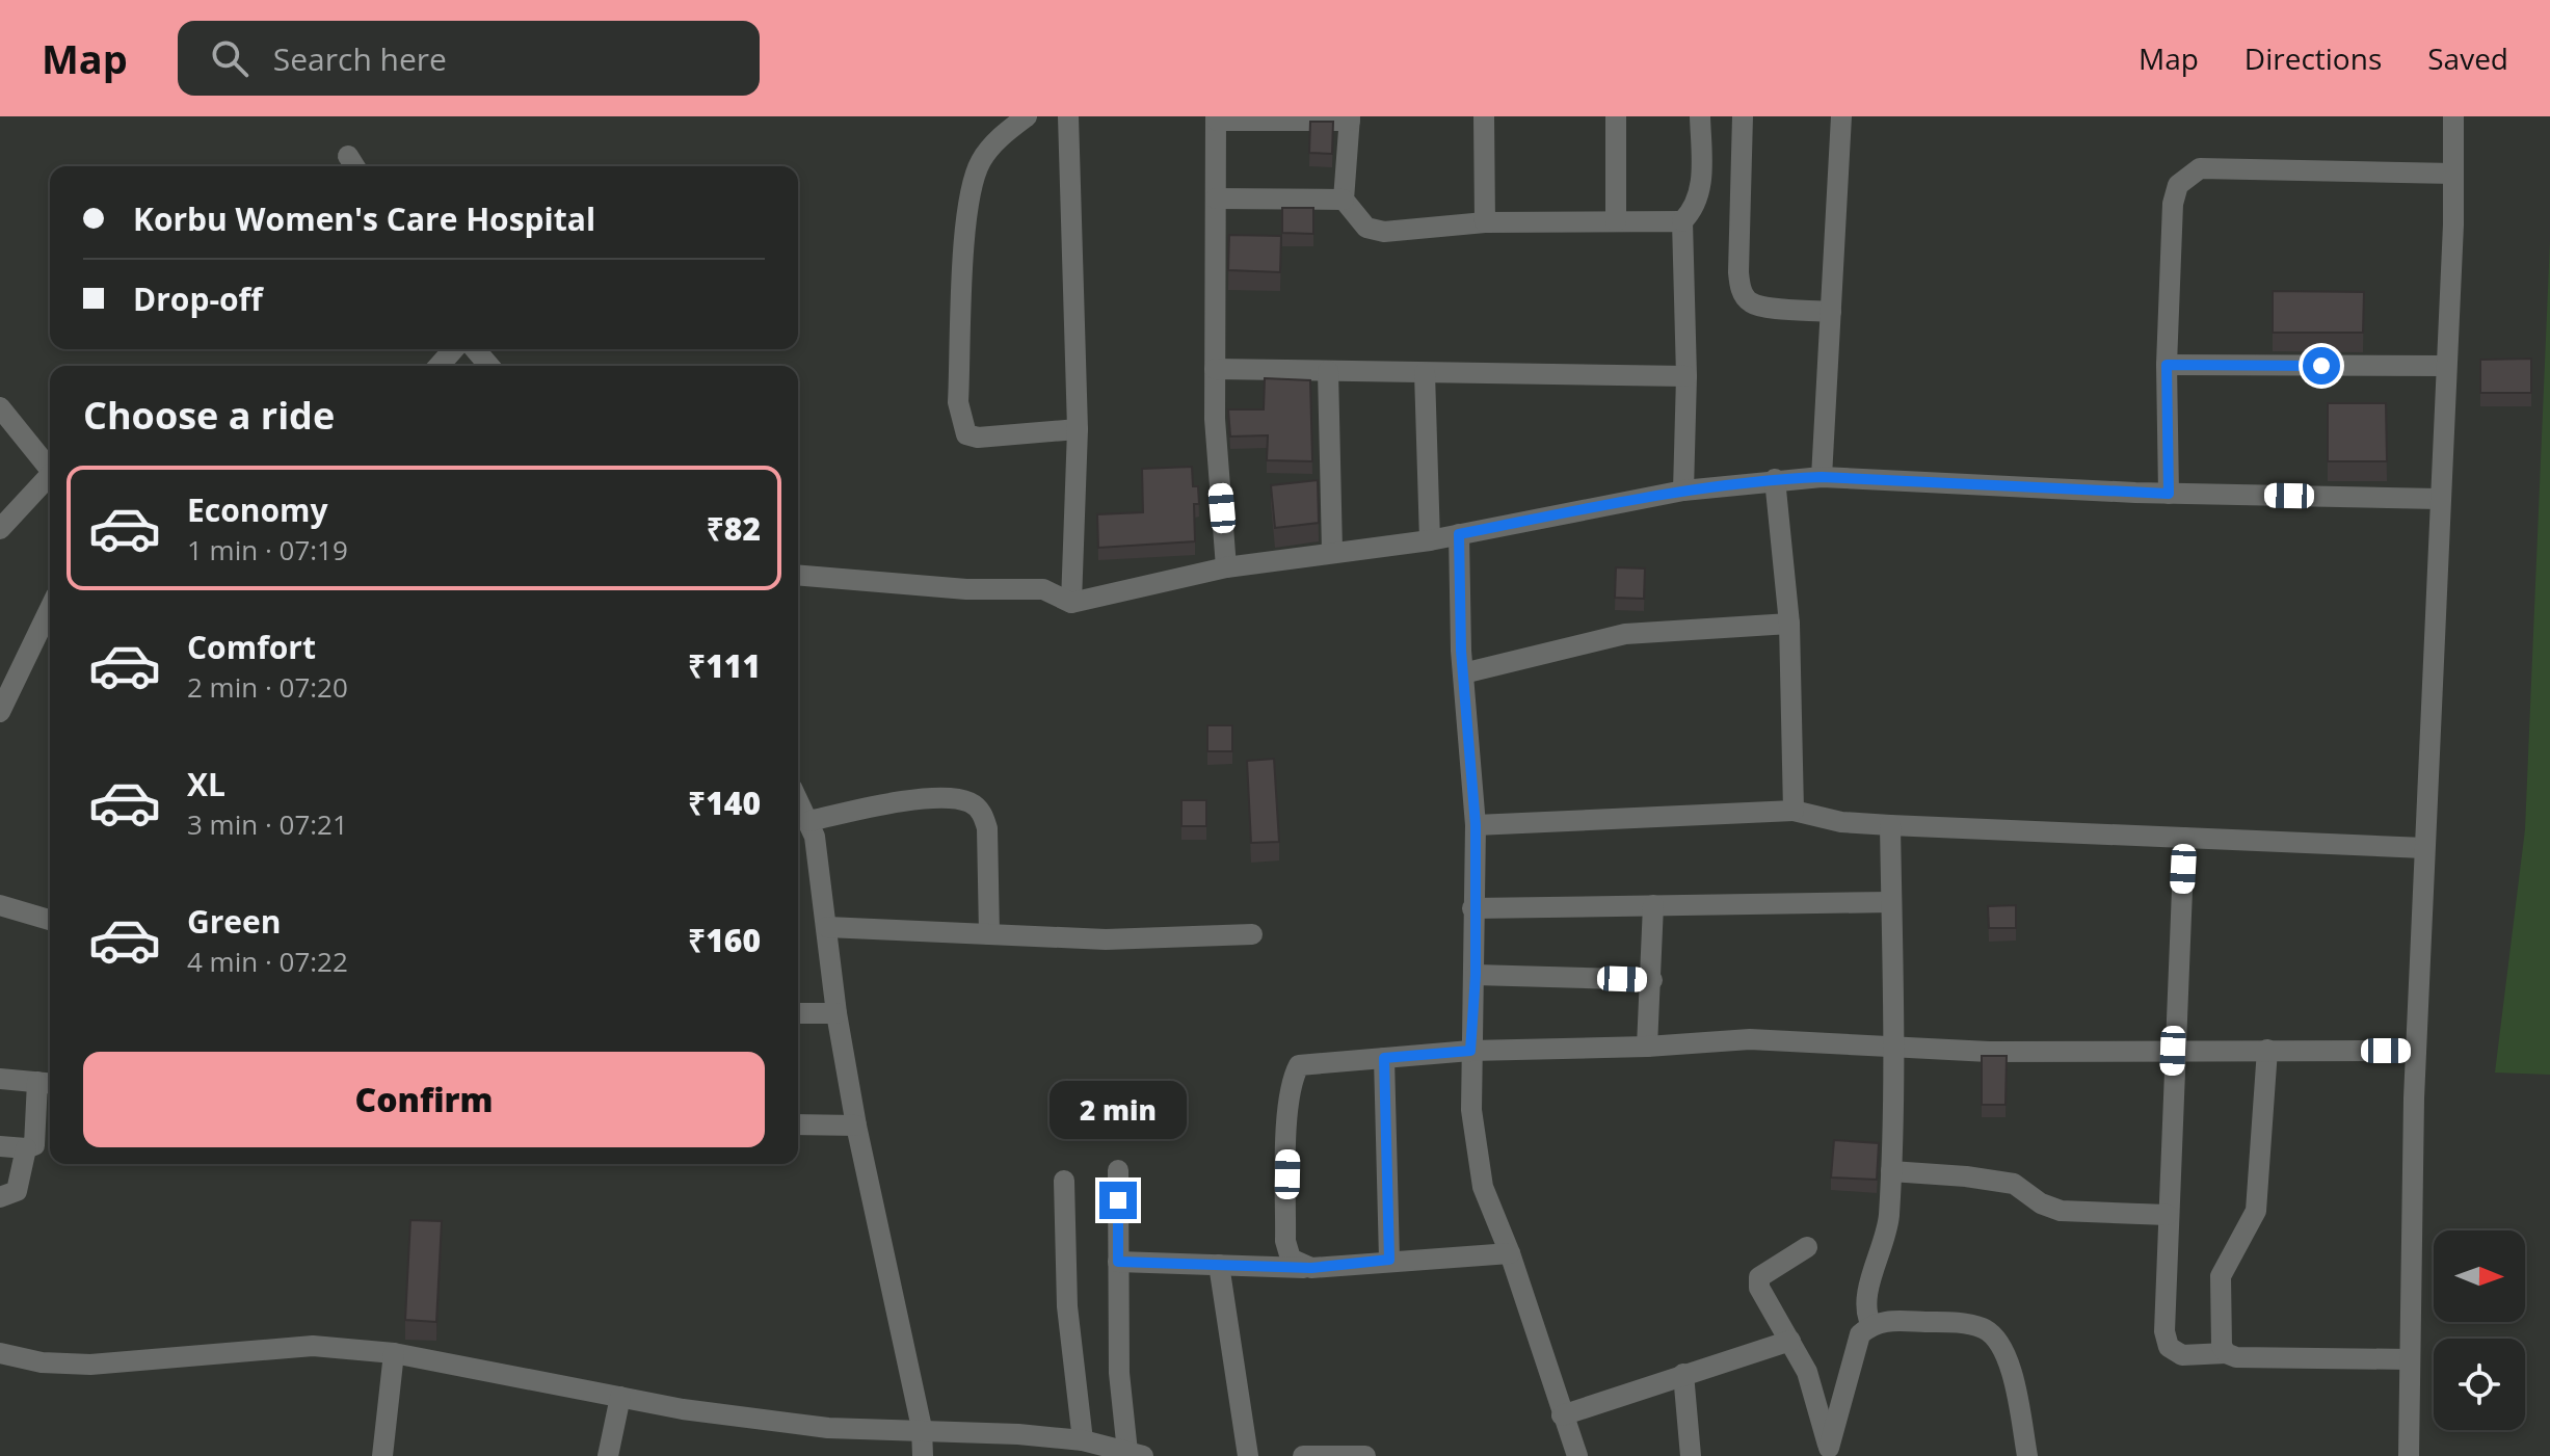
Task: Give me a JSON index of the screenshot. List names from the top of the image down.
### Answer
{
  "north": "right",
  "page": {
    "header": "Map",
    "search": "Search here",
    "nav": ["Map", "Directions", "Saved"],
    "banner": ["Korbu Women's Care Hospital", "Drop-off"],
    "heading": "Choose a ride",
    "list": [
      {
        "name": "Economy",
        "note": "1 min · 07:19",
        "value": "₹82"
      },
      {
        "name": "Comfort",
        "note": "2 min · 07:20",
        "value": "₹111"
      },
      {
        "name": "XL",
        "note": "3 min · 07:21",
        "value": "₹140"
      },
      {
        "name": "Green",
        "note": "4 min · 07:22",
        "value": "₹160"
      }
    ],
    "buttons": "Confirm",
    "bubble": "2 min"
  }
}
